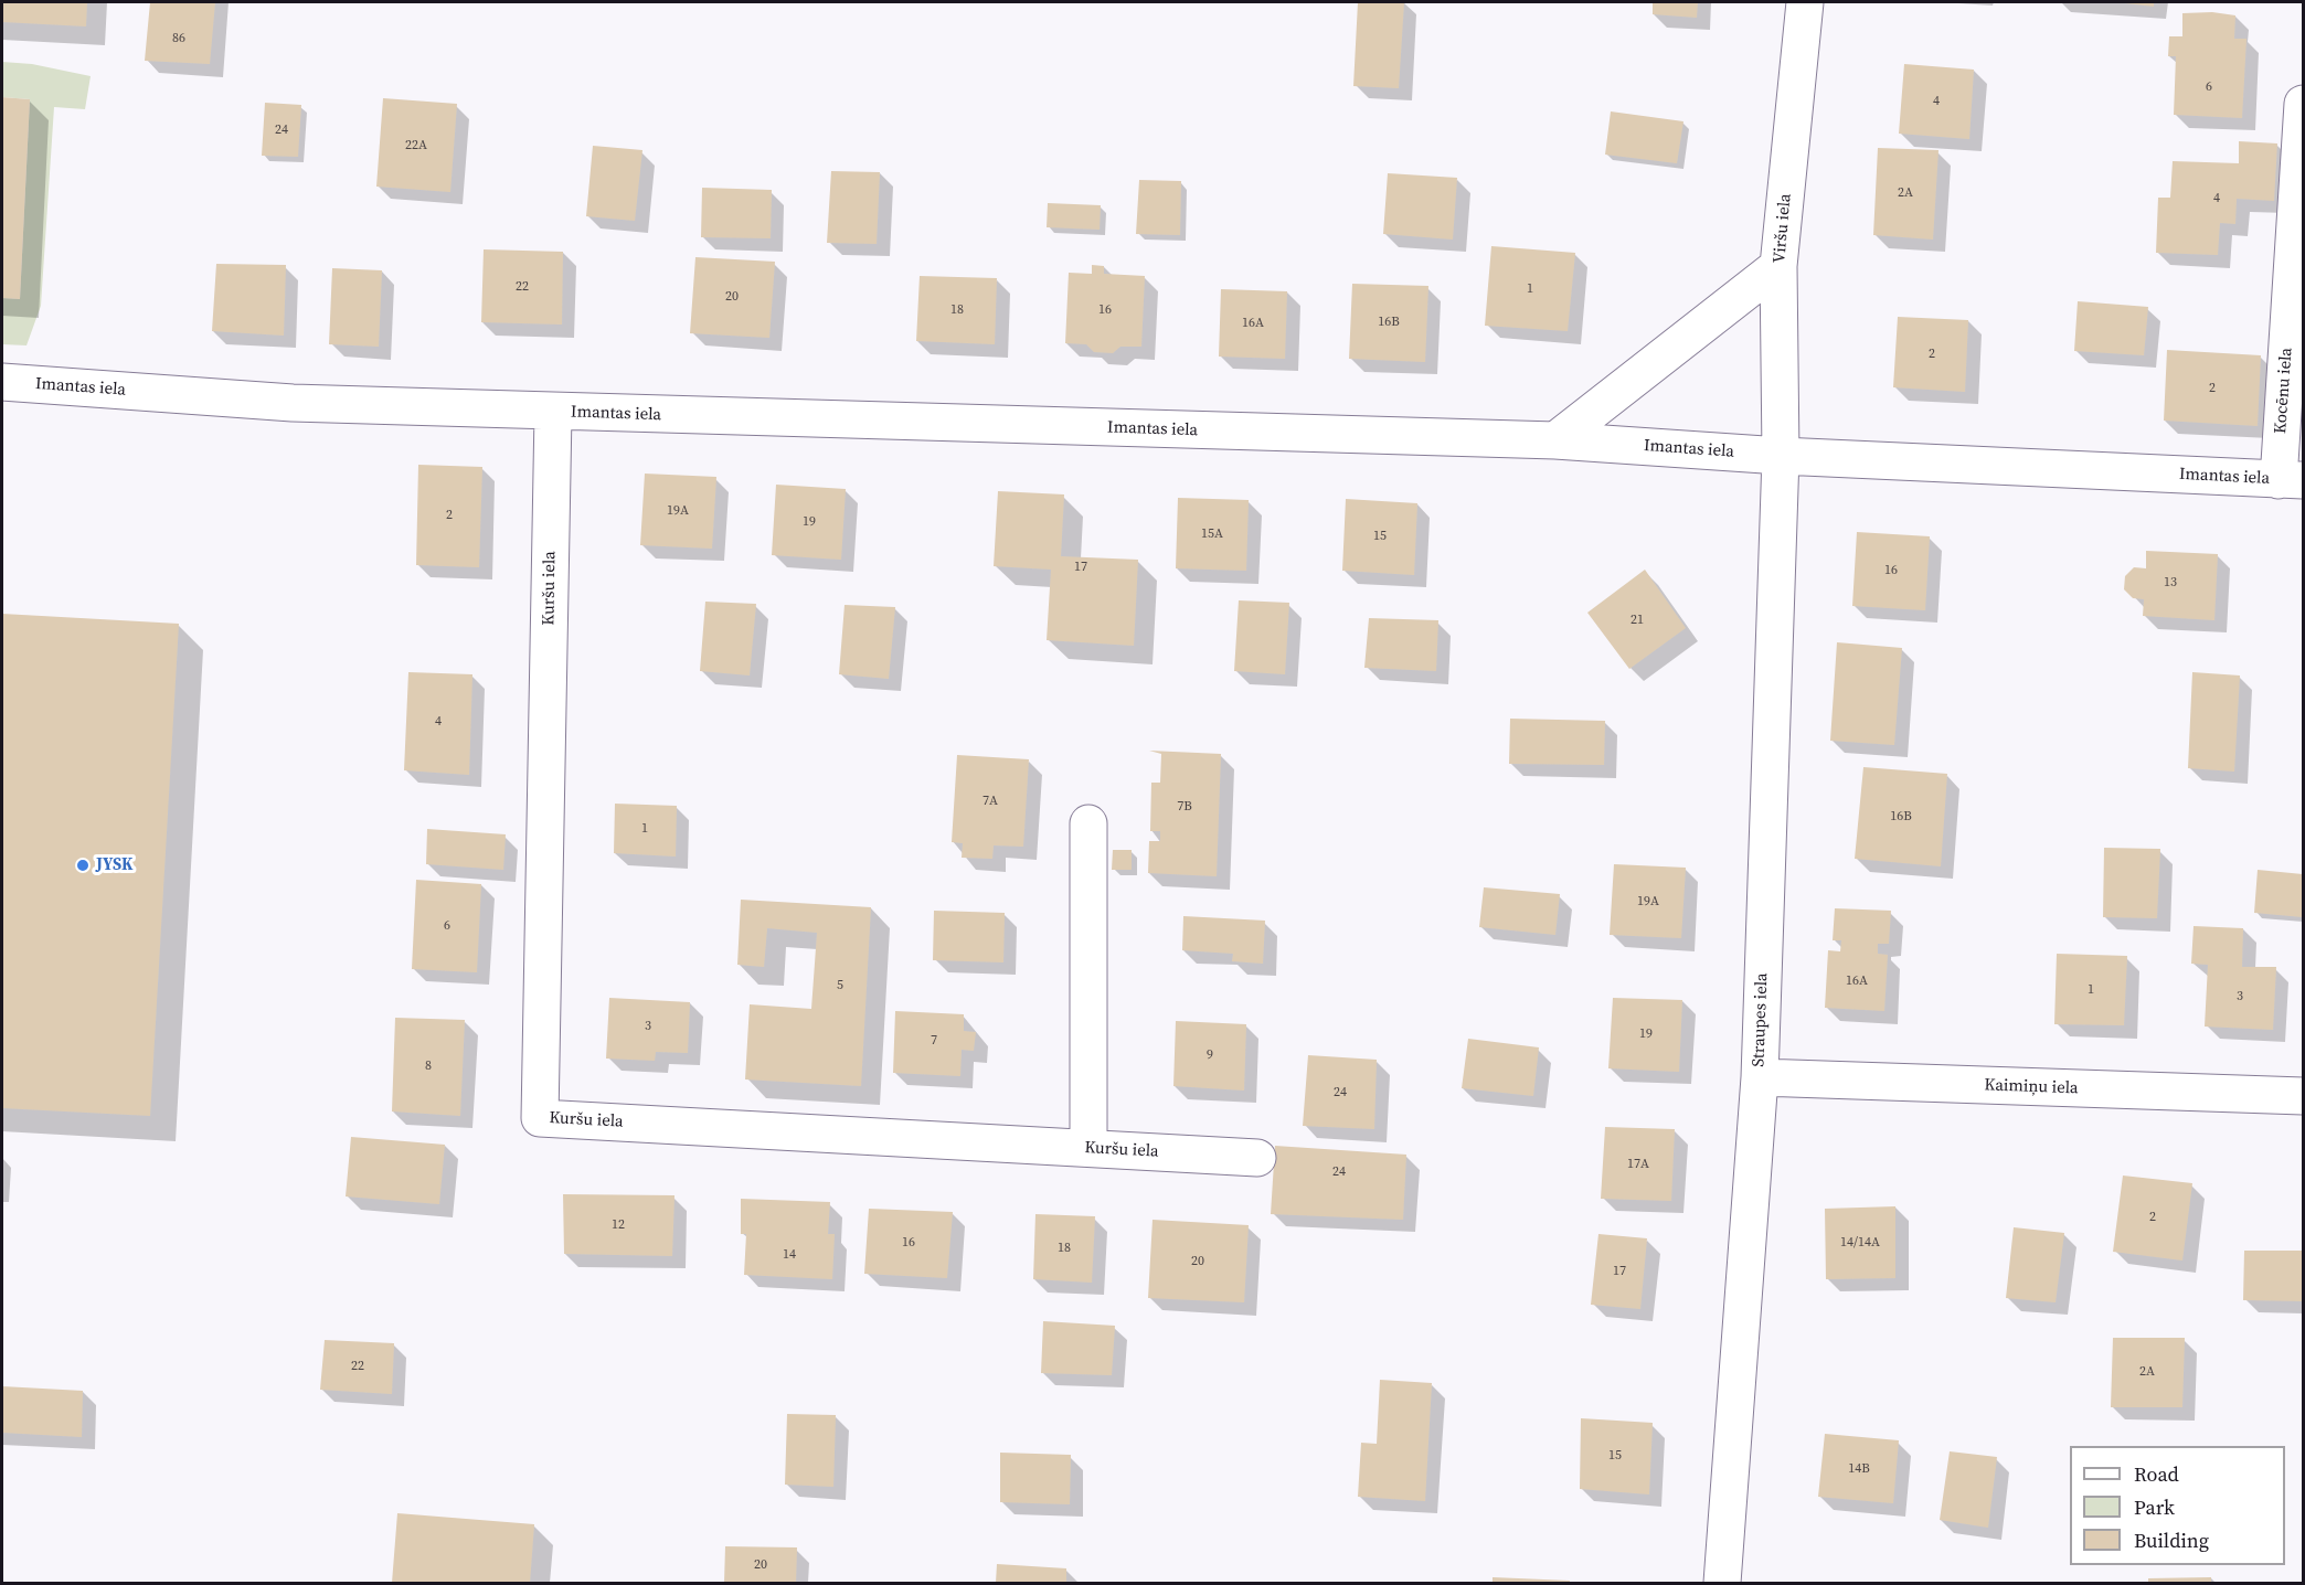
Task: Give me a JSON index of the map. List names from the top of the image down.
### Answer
{
  "streets": {
    "street": [
      "Viršu iela",
      "Imantas iela",
      "Kocēnu iela",
      "Kuršu iela",
      "Straupes iela",
      "Kaimiņu iela"
    ]
  },
  "crossings": [
    ["Viršu iela", "Imantas iela"],
    ["Viršu iela", "Straupes iela"],
    ["Imantas iela", "Kocēnu iela"],
    ["Imantas iela", "Kuršu iela"],
    ["Imantas iela", "Straupes iela"],
    ["Straupes iela", "Kaimiņu iela"]
  ],
  "places": ["JYSK"],
  "house_numbers": [
    "86",
    "6",
    "4",
    "24",
    "22A",
    "2A",
    "4",
    "22",
    "1",
    "20",
    "18",
    "16",
    "16B",
    "16A",
    "2",
    "2",
    "19A",
    "2",
    "19",
    "15A",
    "15",
    "17",
    "16",
    "13",
    "21",
    "4",
    "7A",
    "7B",
    "16B",
    "1",
    "19A",
    "6",
    "16A",
    "5",
    "1",
    "3",
    "3",
    "19",
    "7",
    "9",
    "8",
    "24",
    "17A",
    "24",
    "2",
    "12",
    "16",
    "14/14A",
    "18",
    "14",
    "20",
    "17",
    "22",
    "2A",
    "15",
    "14B",
    "20"
  ],
  "legend": ["Road", "Park", "Building"]
}
